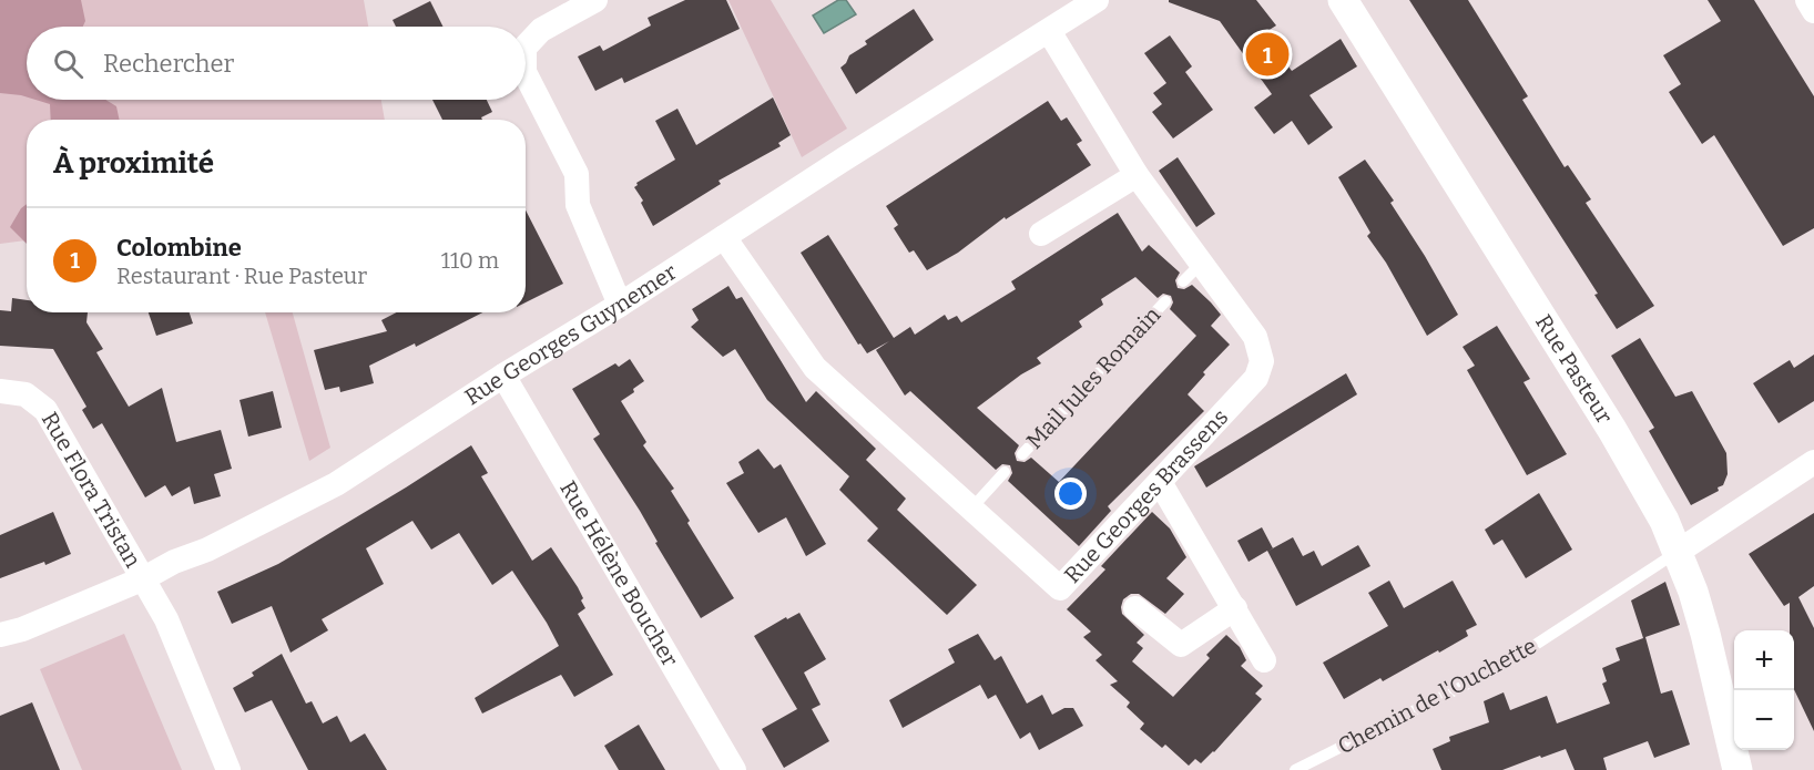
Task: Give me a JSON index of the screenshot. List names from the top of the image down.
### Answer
{
  "streets": {
    "street": [
      "Rue Georges Guynemer",
      "Rue Pasteur",
      "Rue Flora Tristan",
      "Rue Georges Brassens",
      "Rue Hélène Boucher"
    ],
    "lane": ["Mail Jules Romain", "Chemin de l'Ouchette"]
  },
  "crossings": [
    ["Rue Georges Guynemer", "Rue Flora Tristan"],
    ["Rue Georges Guynemer", "Rue Georges Brassens"],
    ["Rue Georges Guynemer", "Rue Hélène Boucher"],
    ["Rue Pasteur", "Chemin de l'Ouchette"]
  ],
  "page": {
    "search": "Rechercher",
    "pins": "1",
    "heading": "À proximité",
    "list": [
      {
        "mark": "1",
        "name": "Colombine",
        "note": "Restaurant · Rue Pasteur",
        "value": "110 m"
      }
    ],
    "map_buttons": ["+", "−"]
  }
}
